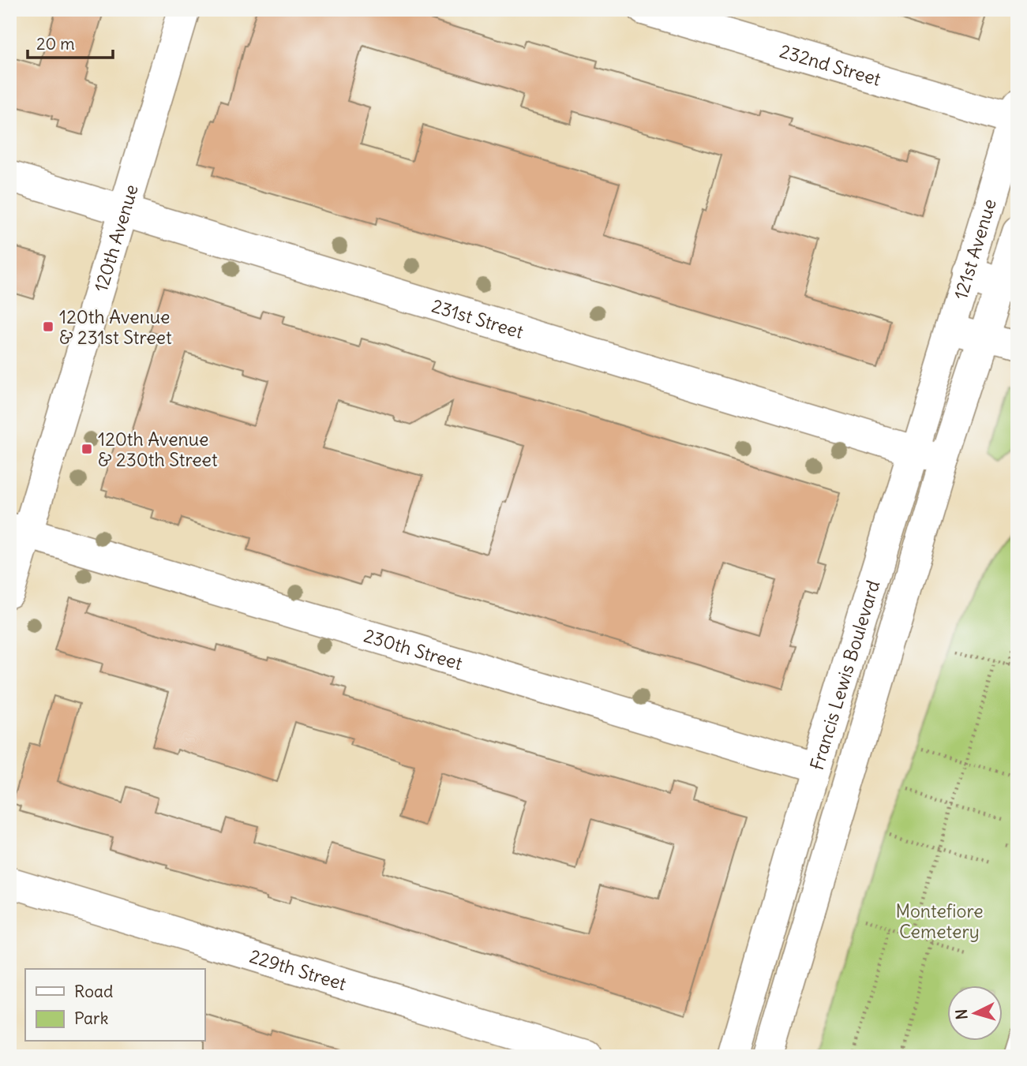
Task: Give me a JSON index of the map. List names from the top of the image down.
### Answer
{
  "streets": {
    "street": [
      "232nd Street",
      "120th Avenue",
      "121st Avenue",
      "231st Street",
      "230th Street",
      "Francis Lewis Boulevard",
      "229th Street"
    ]
  },
  "crossings": [
    ["232nd Street", "121st Avenue"],
    ["120th Avenue", "231st Street"],
    ["120th Avenue", "230th Street"],
    ["121st Avenue", "Francis Lewis Boulevard"],
    ["231st Street", "Francis Lewis Boulevard"],
    ["230th Street", "Francis Lewis Boulevard"]
  ],
  "parks": ["Montefiore Cemetery"],
  "places": {
    "transit": ["120th Avenue & 231st Street", "120th Avenue & 230th Street"]
  },
  "legend": ["Road", "Park"],
  "scale_bar": "20 m",
  "north": "left"
}
